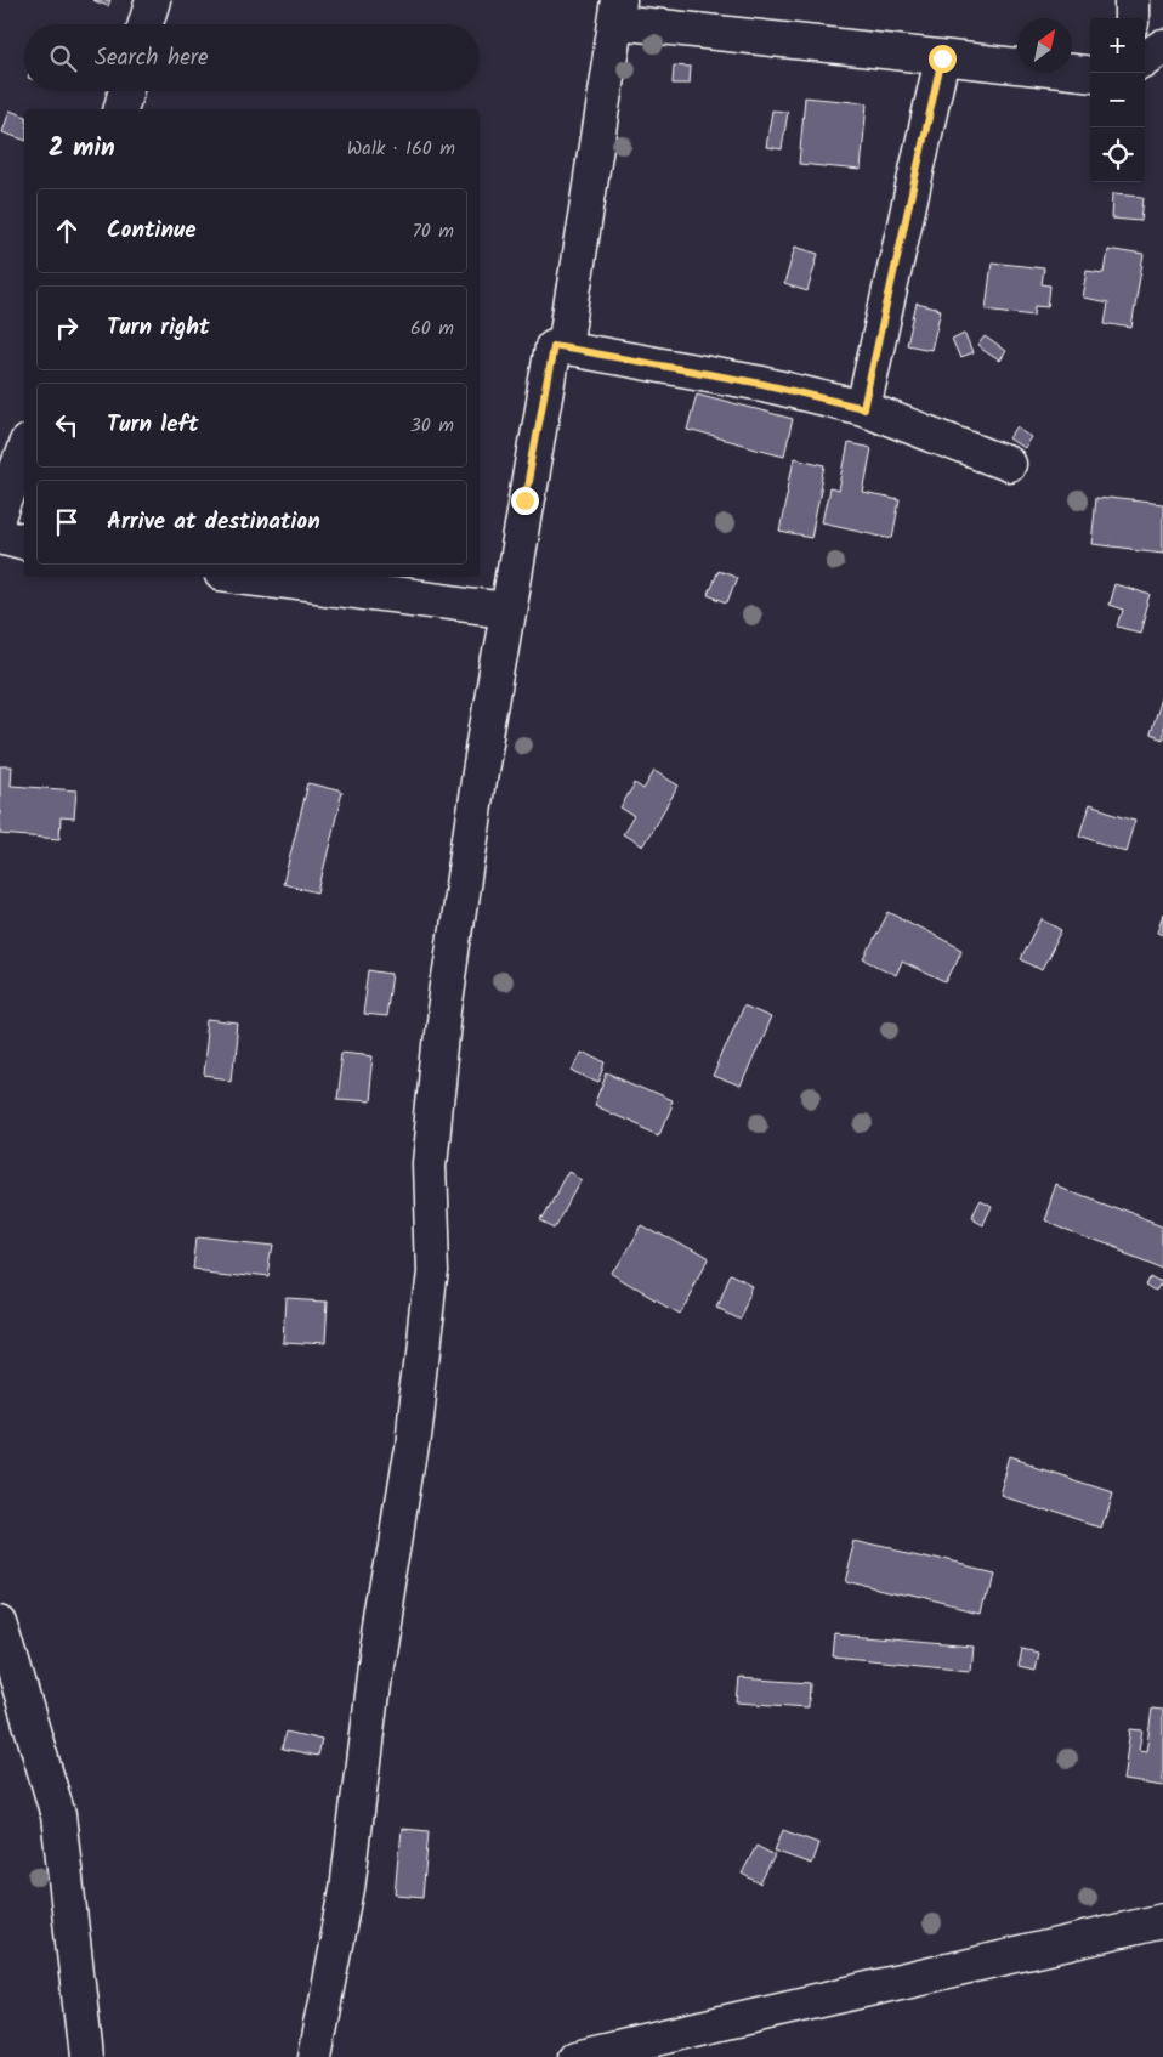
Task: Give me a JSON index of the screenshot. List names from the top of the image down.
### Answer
{
  "north": "top right",
  "page": {
    "map_buttons": ["+", "−"],
    "search": "Search here",
    "heading": ["2 min", "Walk · 160 m"],
    "list": [
      ["Continue", "70 m"],
      ["Turn right", "60 m"],
      ["Turn left", "30 m"],
      "Arrive at destination"
    ]
  }
}
